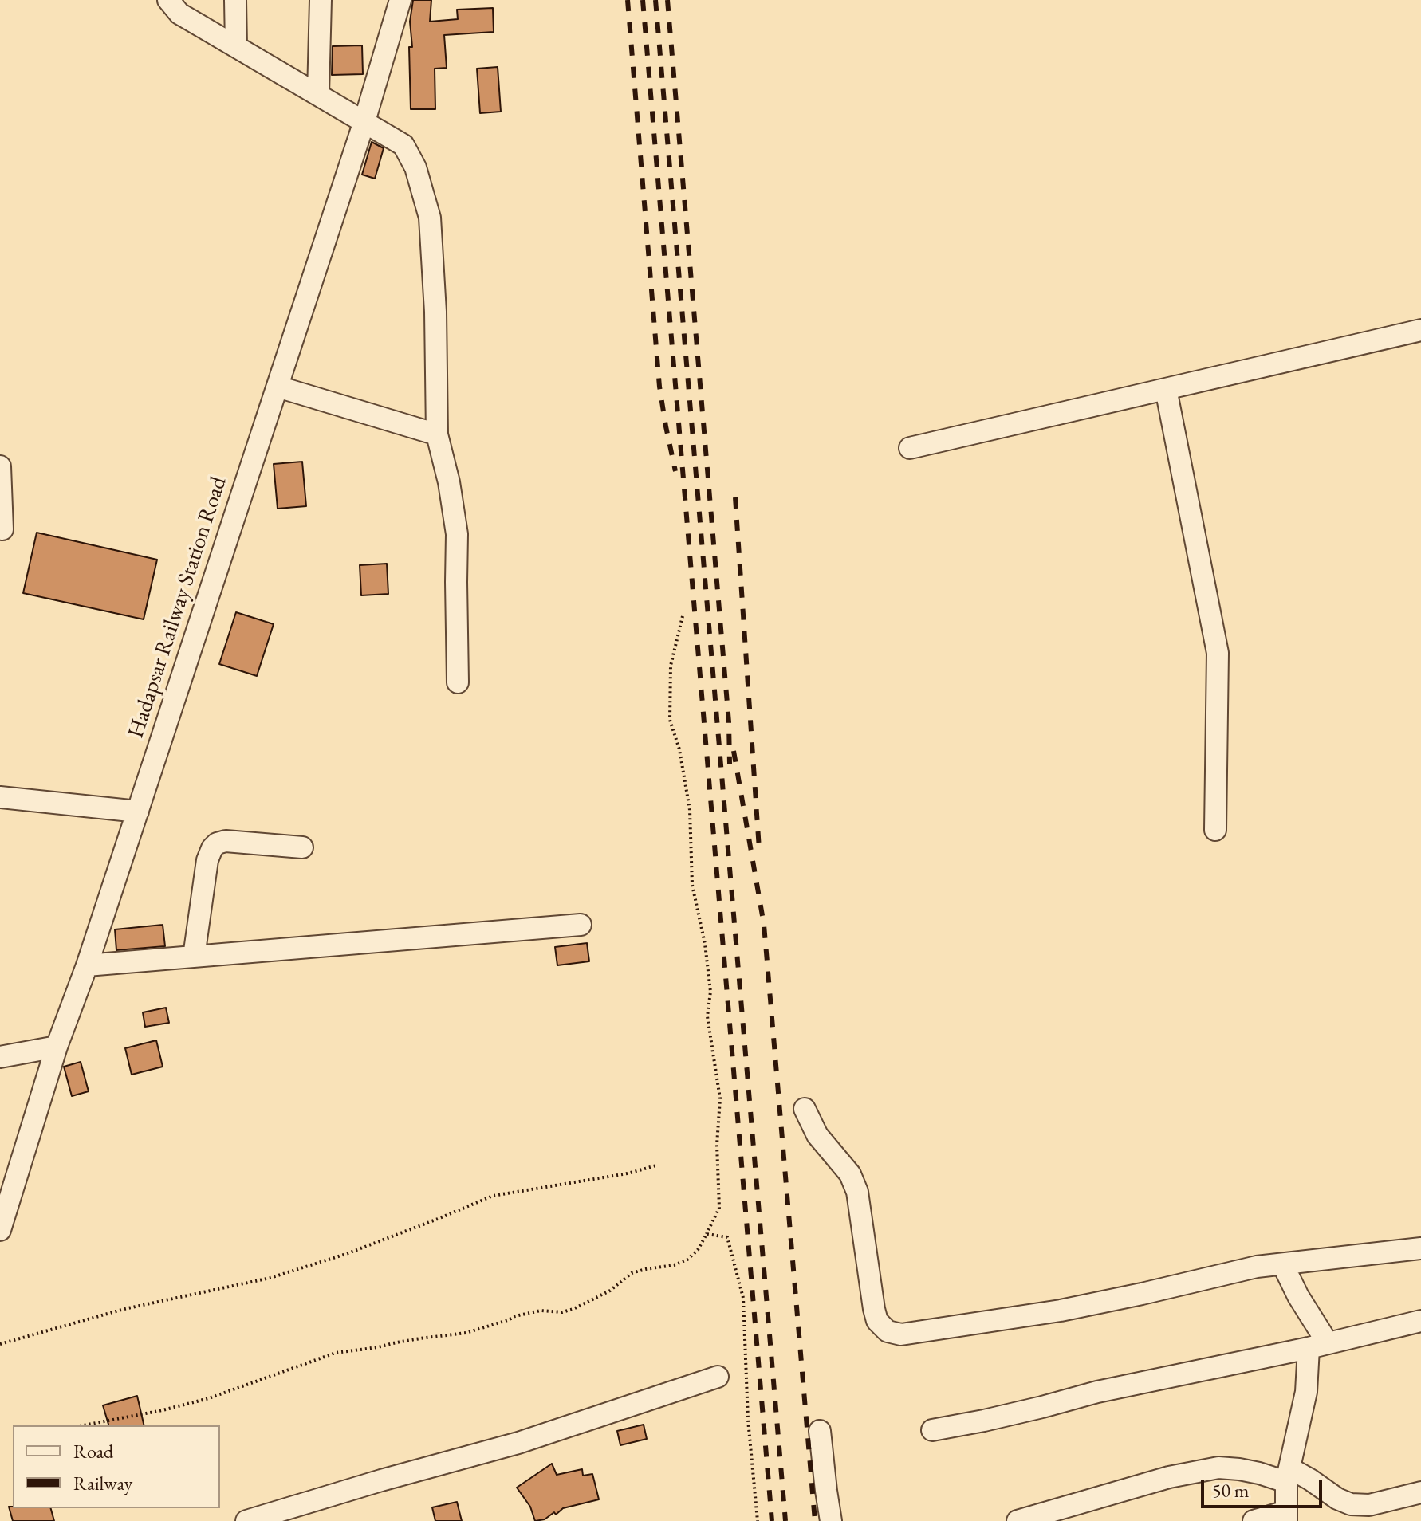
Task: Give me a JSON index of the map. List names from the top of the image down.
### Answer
{
  "streets": {
    "street": ["Hadapsar Railway Station Road"]
  },
  "legend": ["Road", "Railway"],
  "scale_bar": "50 m"
}
